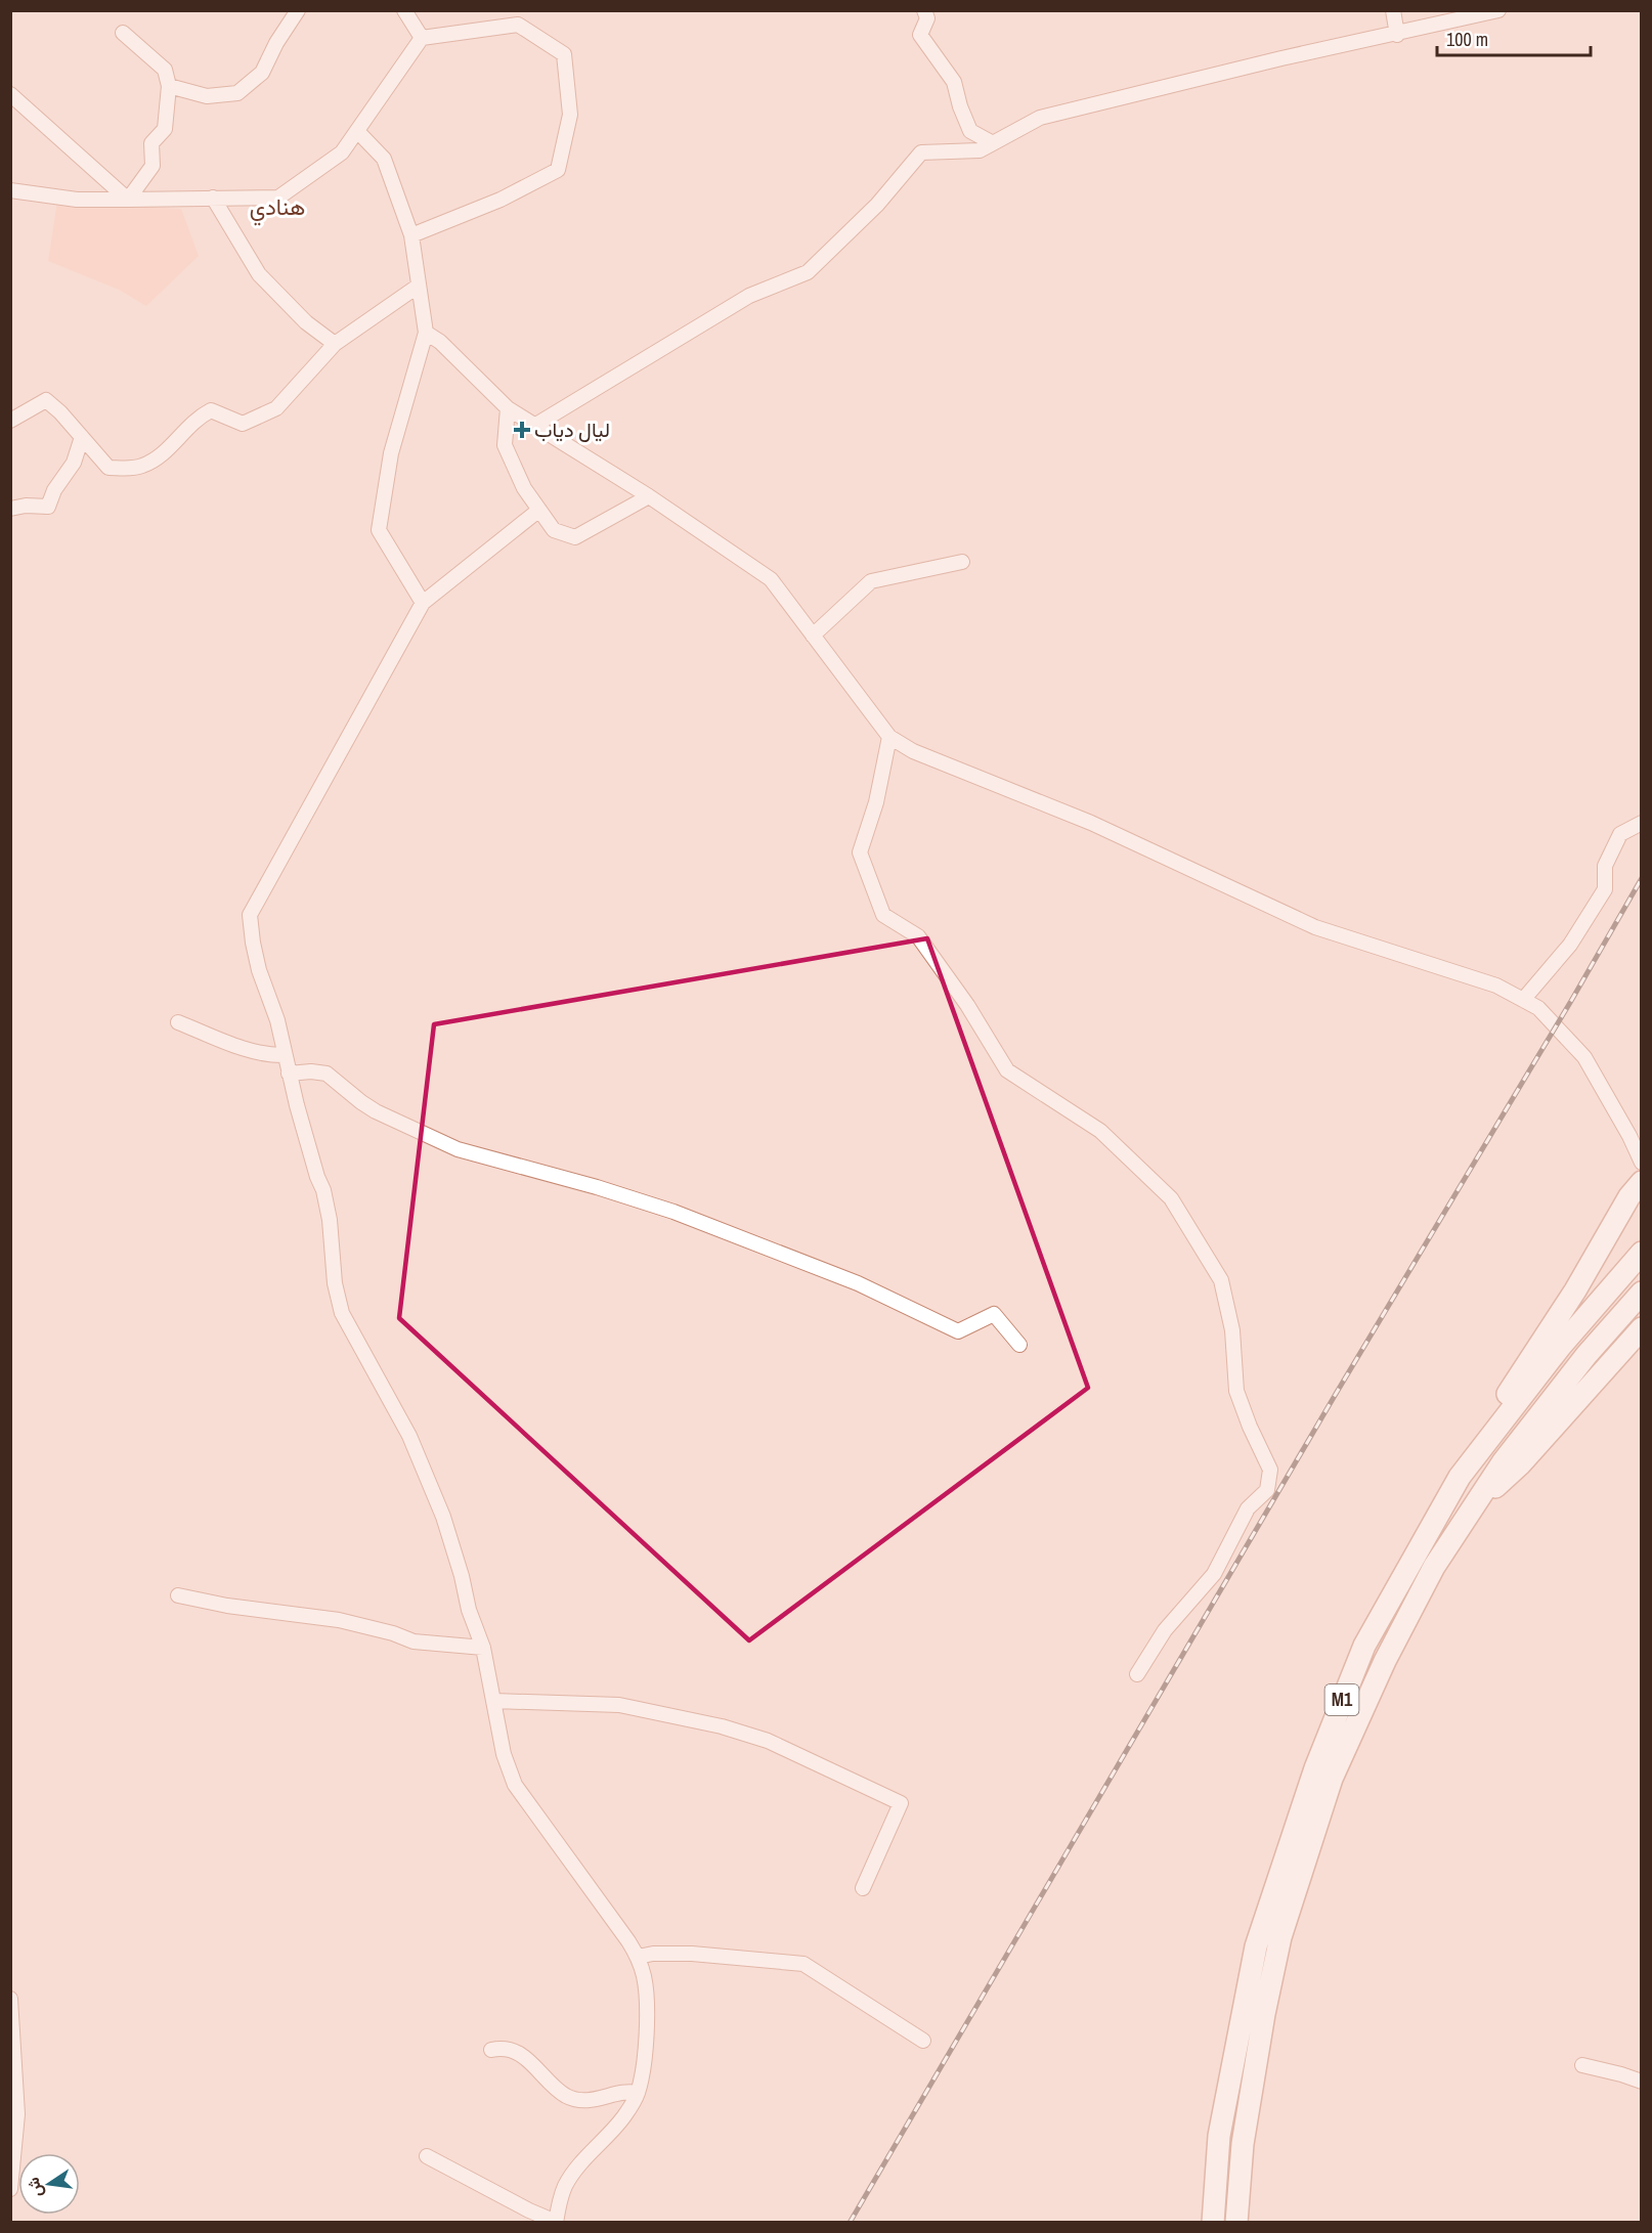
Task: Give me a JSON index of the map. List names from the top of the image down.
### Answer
{
  "streets": {
    "highway": ["M1"]
  },
  "districts": ["هنادي"],
  "places": {
    "health": ["ليال دياب"]
  },
  "scale_bar": "100 m",
  "north": "left"
}
